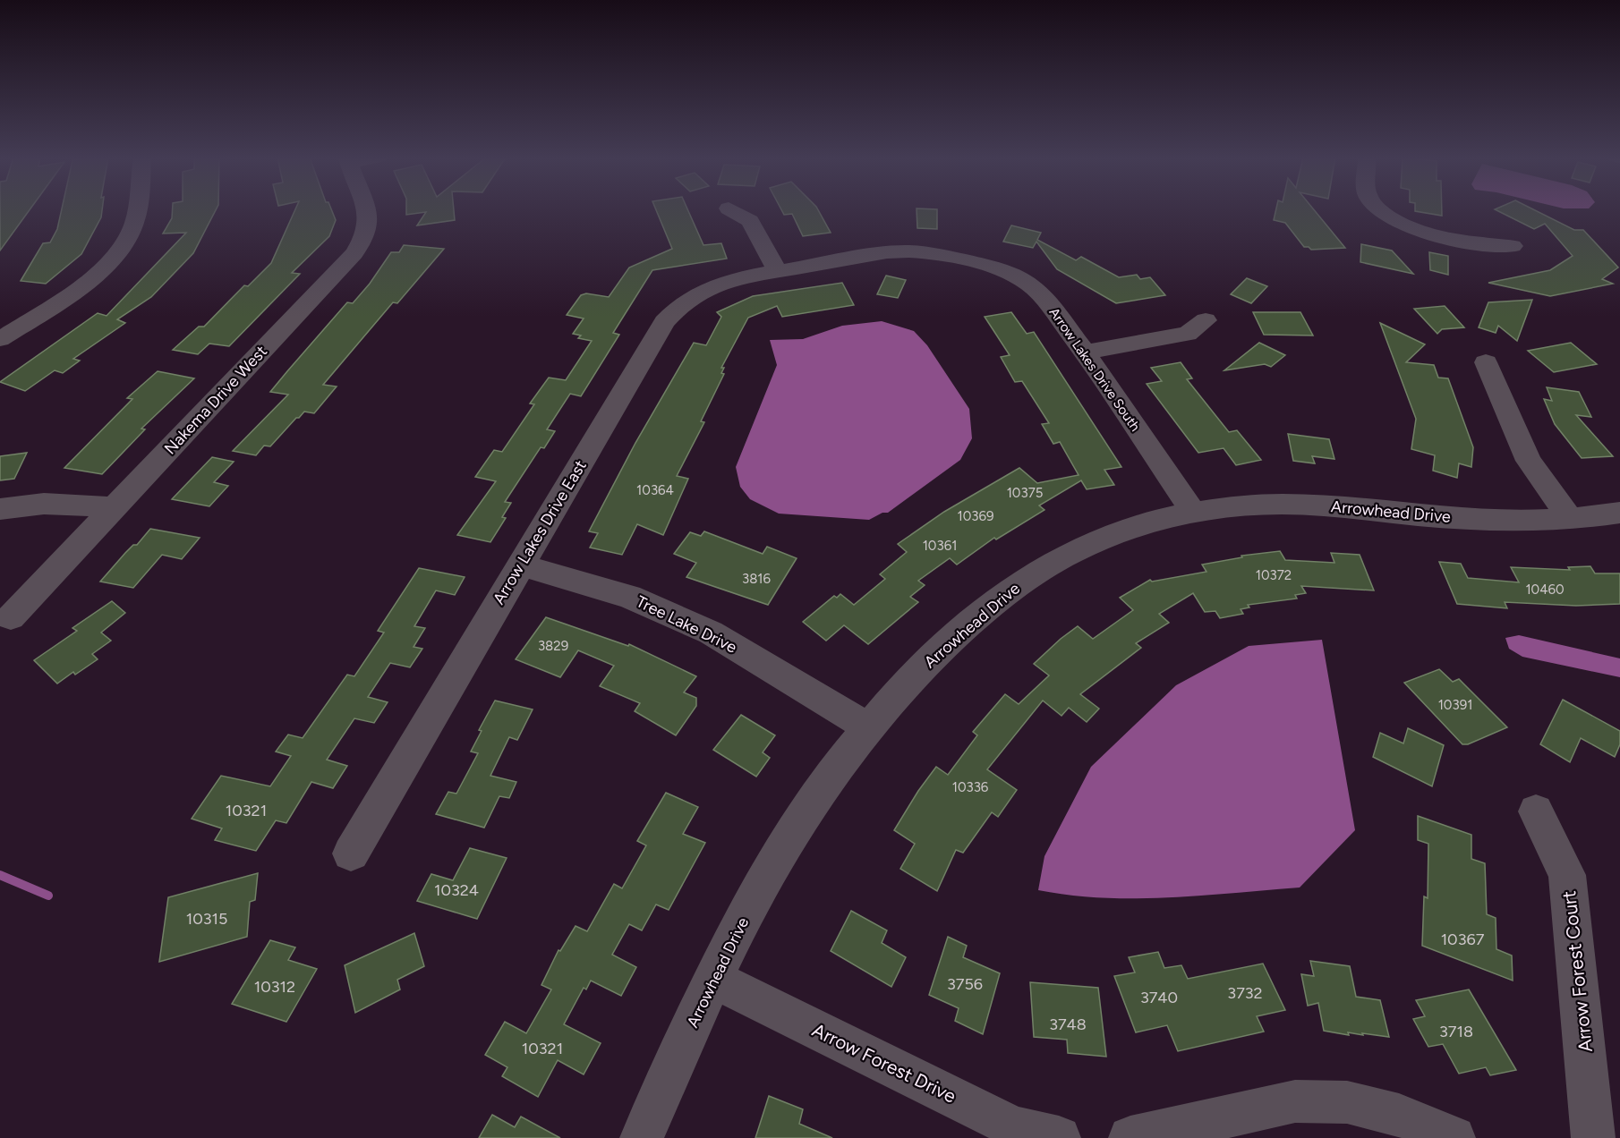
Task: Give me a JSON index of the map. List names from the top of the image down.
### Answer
{
  "streets": {
    "street": [
      "Arrow Lakes Drive South",
      "Nakema Drive West",
      "Arrowhead Drive",
      "Arrow Lakes Drive East",
      "Tree Lake Drive",
      "Arrow Forest Court",
      "Arrow Forest Drive"
    ]
  },
  "crossings": [
    ["Arrow Lakes Drive South", "Arrowhead Drive"],
    ["Arrow Lakes Drive South", "Arrow Lakes Drive East"],
    ["Arrowhead Drive", "Tree Lake Drive"],
    ["Arrowhead Drive", "Arrow Forest Drive"],
    ["Arrow Lakes Drive East", "Tree Lake Drive"]
  ],
  "house_numbers": [
    "10364",
    "10375",
    "10369",
    "10361",
    "10372",
    "3816",
    "10460",
    "3829",
    "10391",
    "10336",
    "10321",
    "10324",
    "10315",
    "10367",
    "3756",
    "10312",
    "3732",
    "3740",
    "3748",
    "3718",
    "10321"
  ]
}
